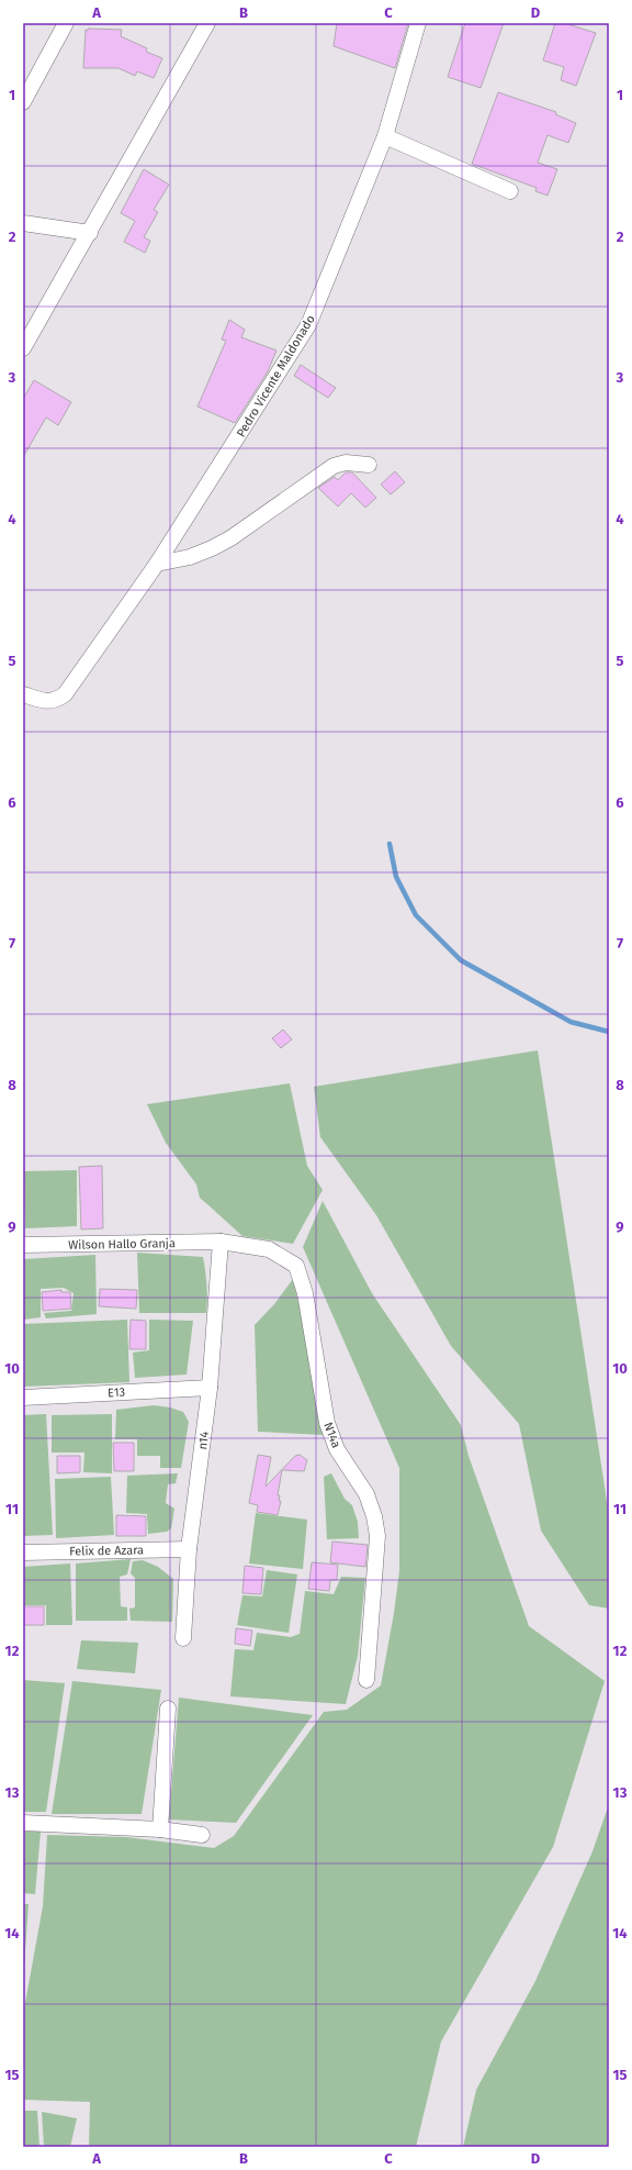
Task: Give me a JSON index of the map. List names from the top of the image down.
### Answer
{
  "streets": {
    "street": [
      "Pedro Vicente Maldonado",
      "Wilson Hallo Granja",
      "E13",
      "N14a",
      "n14",
      "Felix de Azara"
    ]
  },
  "crossings": [
    ["Wilson Hallo Granja", "N14a"],
    ["Wilson Hallo Granja", "n14"],
    ["E13", "n14"],
    ["N14a", "n14"],
    ["n14", "Felix de Azara"]
  ],
  "grid": {
    "columns": [
      "A",
      "B",
      "C",
      "D"
    ],
    "rows": [
      "1",
      "2",
      "3",
      "4",
      "5",
      "6",
      "7",
      "8",
      "9",
      "10",
      "11",
      "12",
      "13",
      "14",
      "15"
    ]
  }
}
